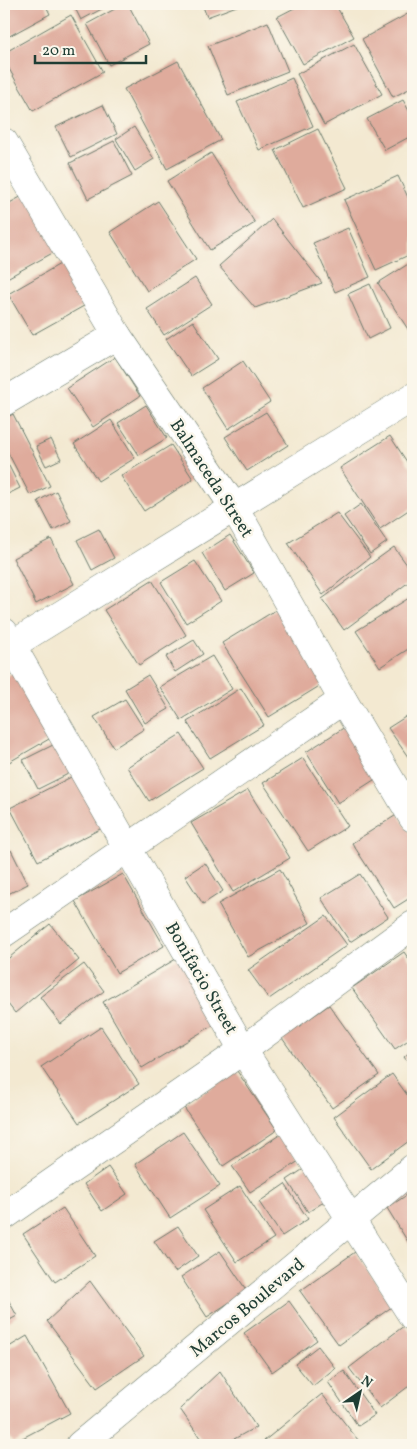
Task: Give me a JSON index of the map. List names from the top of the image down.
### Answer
{
  "streets": {
    "street": ["Balmaceda Street", "Bonifacio Street", "Marcos Boulevard"]
  },
  "crossings": [
    ["Bonifacio Street", "Marcos Boulevard"]
  ],
  "scale_bar": "20 m",
  "north": "top right"
}
